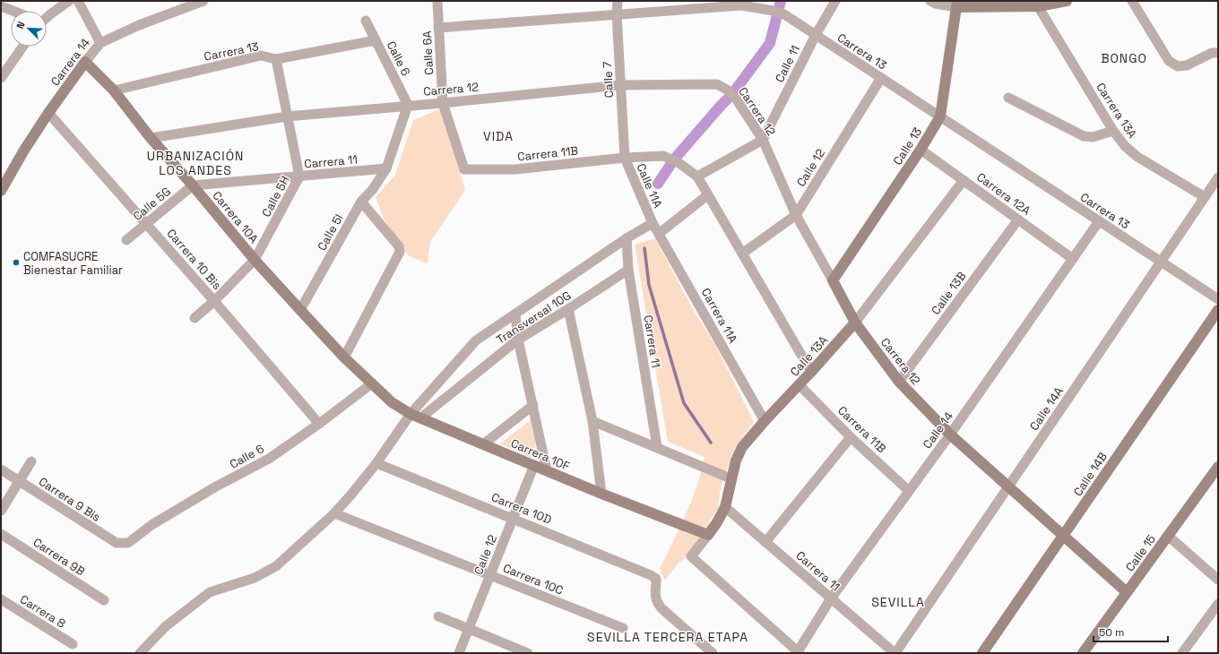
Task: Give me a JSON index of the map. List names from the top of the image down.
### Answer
{
  "streets": {
    "street": [
      "Carrera 13",
      "Calle 6A",
      "Calle 6",
      "Carrera 14",
      "Calle 11",
      "Calle 7",
      "Carrera 12",
      "Carrera 13A",
      "Calle 13",
      "Carrera 11B",
      "Carrera 11",
      "Calle 12",
      "Calle 11A",
      "Carrera 12A",
      "Calle 5H",
      "Calle 5G",
      "Carrera 10A",
      "Calle 5I",
      "Carrera 10 Bis",
      "Calle 13B",
      "Carrera 11A",
      "Transversal 10G",
      "Calle 13A",
      "Calle 14A",
      "Calle 14",
      "Carrera 10F",
      "Calle 14B",
      "Carrera 9 Bis",
      "Carrera 10D",
      "Calle 15",
      "Carrera 9B",
      "Carrera 10C",
      "Carrera 8"
    ]
  },
  "crossings": [
    ["Carrera 13", "Calle 6A"],
    ["Carrera 13", "Calle 6"],
    ["Carrera 13", "Calle 11"],
    ["Carrera 13", "Calle 7"],
    ["Carrera 13", "Calle 13"],
    ["Carrera 13", "Calle 12"],
    ["Carrera 13", "Calle 5H"],
    ["Carrera 13", "Carrera 10A"],
    ["Carrera 13", "Calle 14A"],
    ["Carrera 13", "Calle 14"],
    ["Calle 6A", "Carrera 12"],
    ["Calle 6A", "Carrera 11B"],
    ["Calle 6", "Carrera 12"],
    ["Calle 6", "Carrera 10A"],
    ["Calle 6", "Carrera 10 Bis"],
    ["Calle 6", "Carrera 10F"],
    ["Calle 6", "Carrera 9 Bis"],
    ["Carrera 14", "Carrera 10A"],
    ["Carrera 14", "Carrera 10 Bis"],
    ["Calle 11", "Carrera 12"],
    ["Calle 7", "Carrera 12"],
    ["Calle 7", "Carrera 11B"],
    ["Calle 7", "Calle 11A"],
    ["Carrera 12", "Calle 13"],
    ["Carrera 12", "Carrera 11B"],
    ["Carrera 12", "Calle 12"],
    ["Carrera 12", "Calle 5H"],
    ["Carrera 12", "Carrera 10A"],
    ["Carrera 12", "Calle 13B"],
    ["Carrera 12", "Calle 13A"],
    ["Carrera 12", "Calle 14A"],
    ["Carrera 12", "Calle 14"],
    ["Carrera 12", "Calle 14B"],
    ["Carrera 12", "Calle 15"],
    ["Carrera 13A", "Calle 14A"],
    ["Calle 13", "Carrera 12A"],
    ["Carrera 11B", "Calle 12"],
    ["Carrera 11B", "Calle 11A"],
    ["Carrera 11B", "Calle 13A"],
    ["Carrera 11B", "Calle 14"],
    ["Carrera 11", "Calle 5H"],
    ["Carrera 11", "Calle 5G"],
    ["Carrera 11", "Carrera 10A"],
    ["Carrera 11", "Calle 5I"],
    ["Carrera 11", "Transversal 10G"],
    ["Carrera 11", "Calle 13A"],
    ["Carrera 11", "Calle 14A"],
    ["Carrera 11", "Calle 14"],
    ["Calle 12", "Carrera 10F"],
    ["Calle 12", "Carrera 10D"],
    ["Calle 12", "Carrera 10C"],
    ["Calle 11A", "Carrera 11A"],
    ["Carrera 12A", "Calle 13B"],
    ["Carrera 12A", "Calle 13A"],
    ["Carrera 12A", "Calle 14"],
    ["Calle 5H", "Carrera 10A"],
    ["Calle 5H", "Carrera 10 Bis"],
    ["Calle 5G", "Carrera 10A"],
    ["Calle 5G", "Carrera 10 Bis"],
    ["Carrera 10A", "Calle 5I"],
    ["Carrera 10A", "Carrera 10F"],
    ["Carrera 11A", "Calle 13A"],
    ["Transversal 10G", "Carrera 10F"],
    ["Calle 13A", "Calle 14"],
    ["Calle 13A", "Carrera 10F"]
  ],
  "districts": [
    "BONGO",
    "VIDA",
    "URBANIZACIÓN LOS ANDES",
    "SEVILLA",
    "SEVILLA TERCERA ETAPA"
  ],
  "places": ["COMFASUCRE Bienestar Familiar"],
  "scale_bar": "50 m",
  "north": "top left"
}
